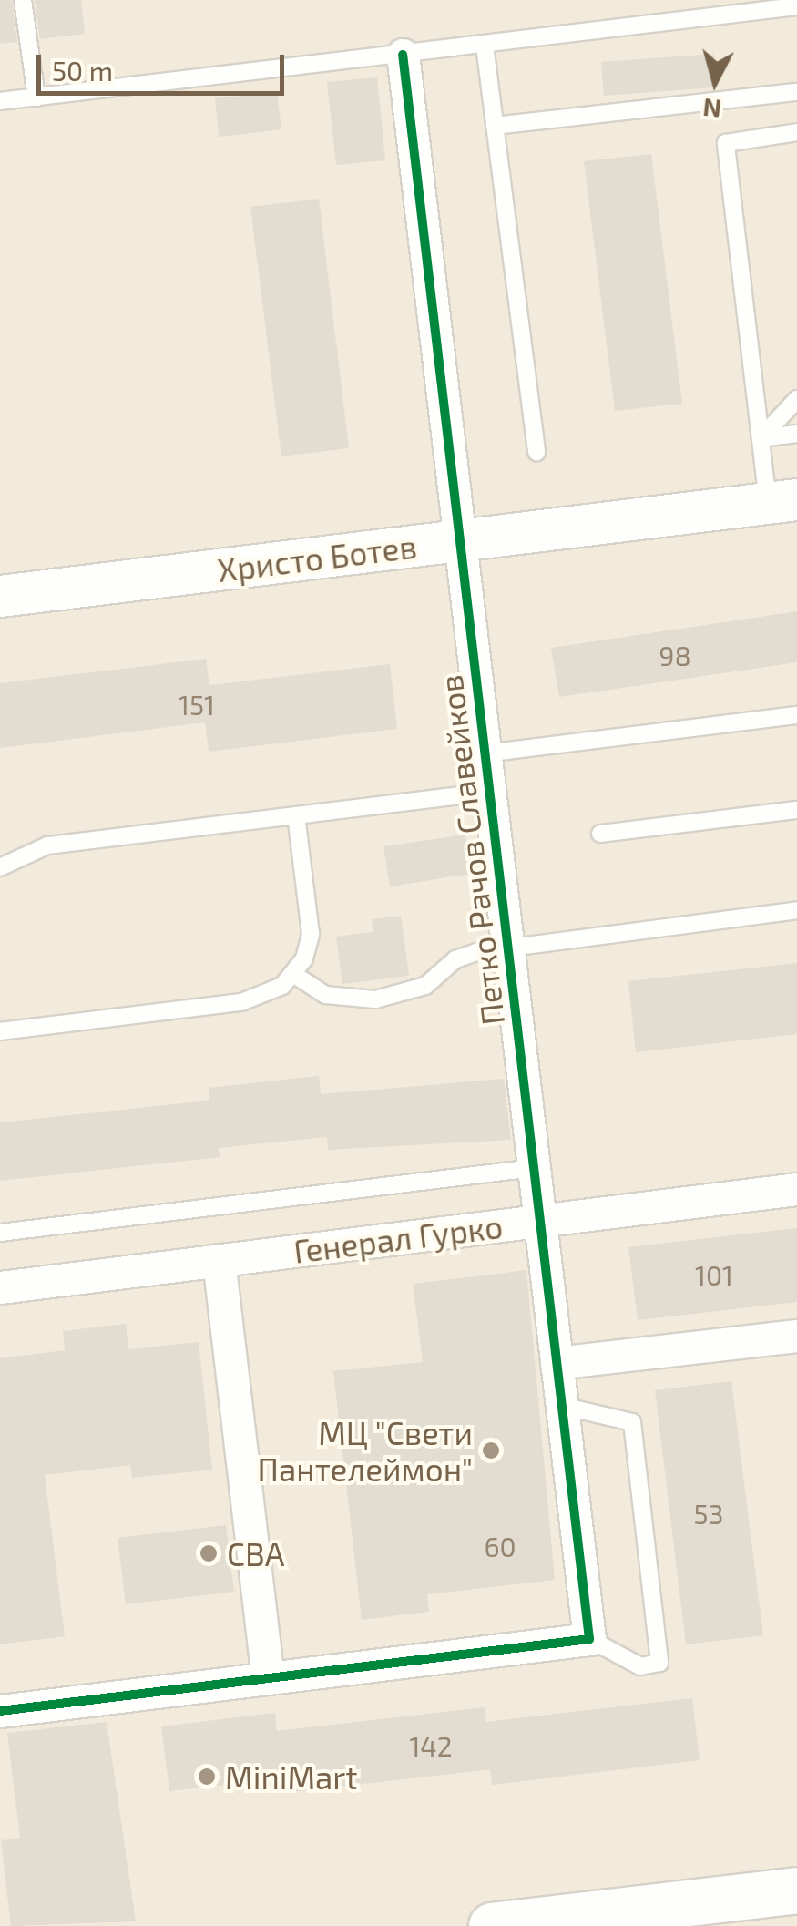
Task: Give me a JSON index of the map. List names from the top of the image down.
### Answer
{
  "streets": {
    "street": ["Христо Ботев", "Петко Рачов Славейков", "Генерал Гурко"]
  },
  "crossings": [
    ["Христо Ботев", "Петко Рачов Славейков"],
    ["Петко Рачов Славейков", "Генерал Гурко"]
  ],
  "places": ["МЦ \"Свети Пантелеймон\"", "CBA", "MiniMart"],
  "house_numbers": [
    "98",
    "151",
    "101",
    "53",
    "60",
    "142"
  ],
  "scale_bar": "50 m",
  "north": "bottom"
}
